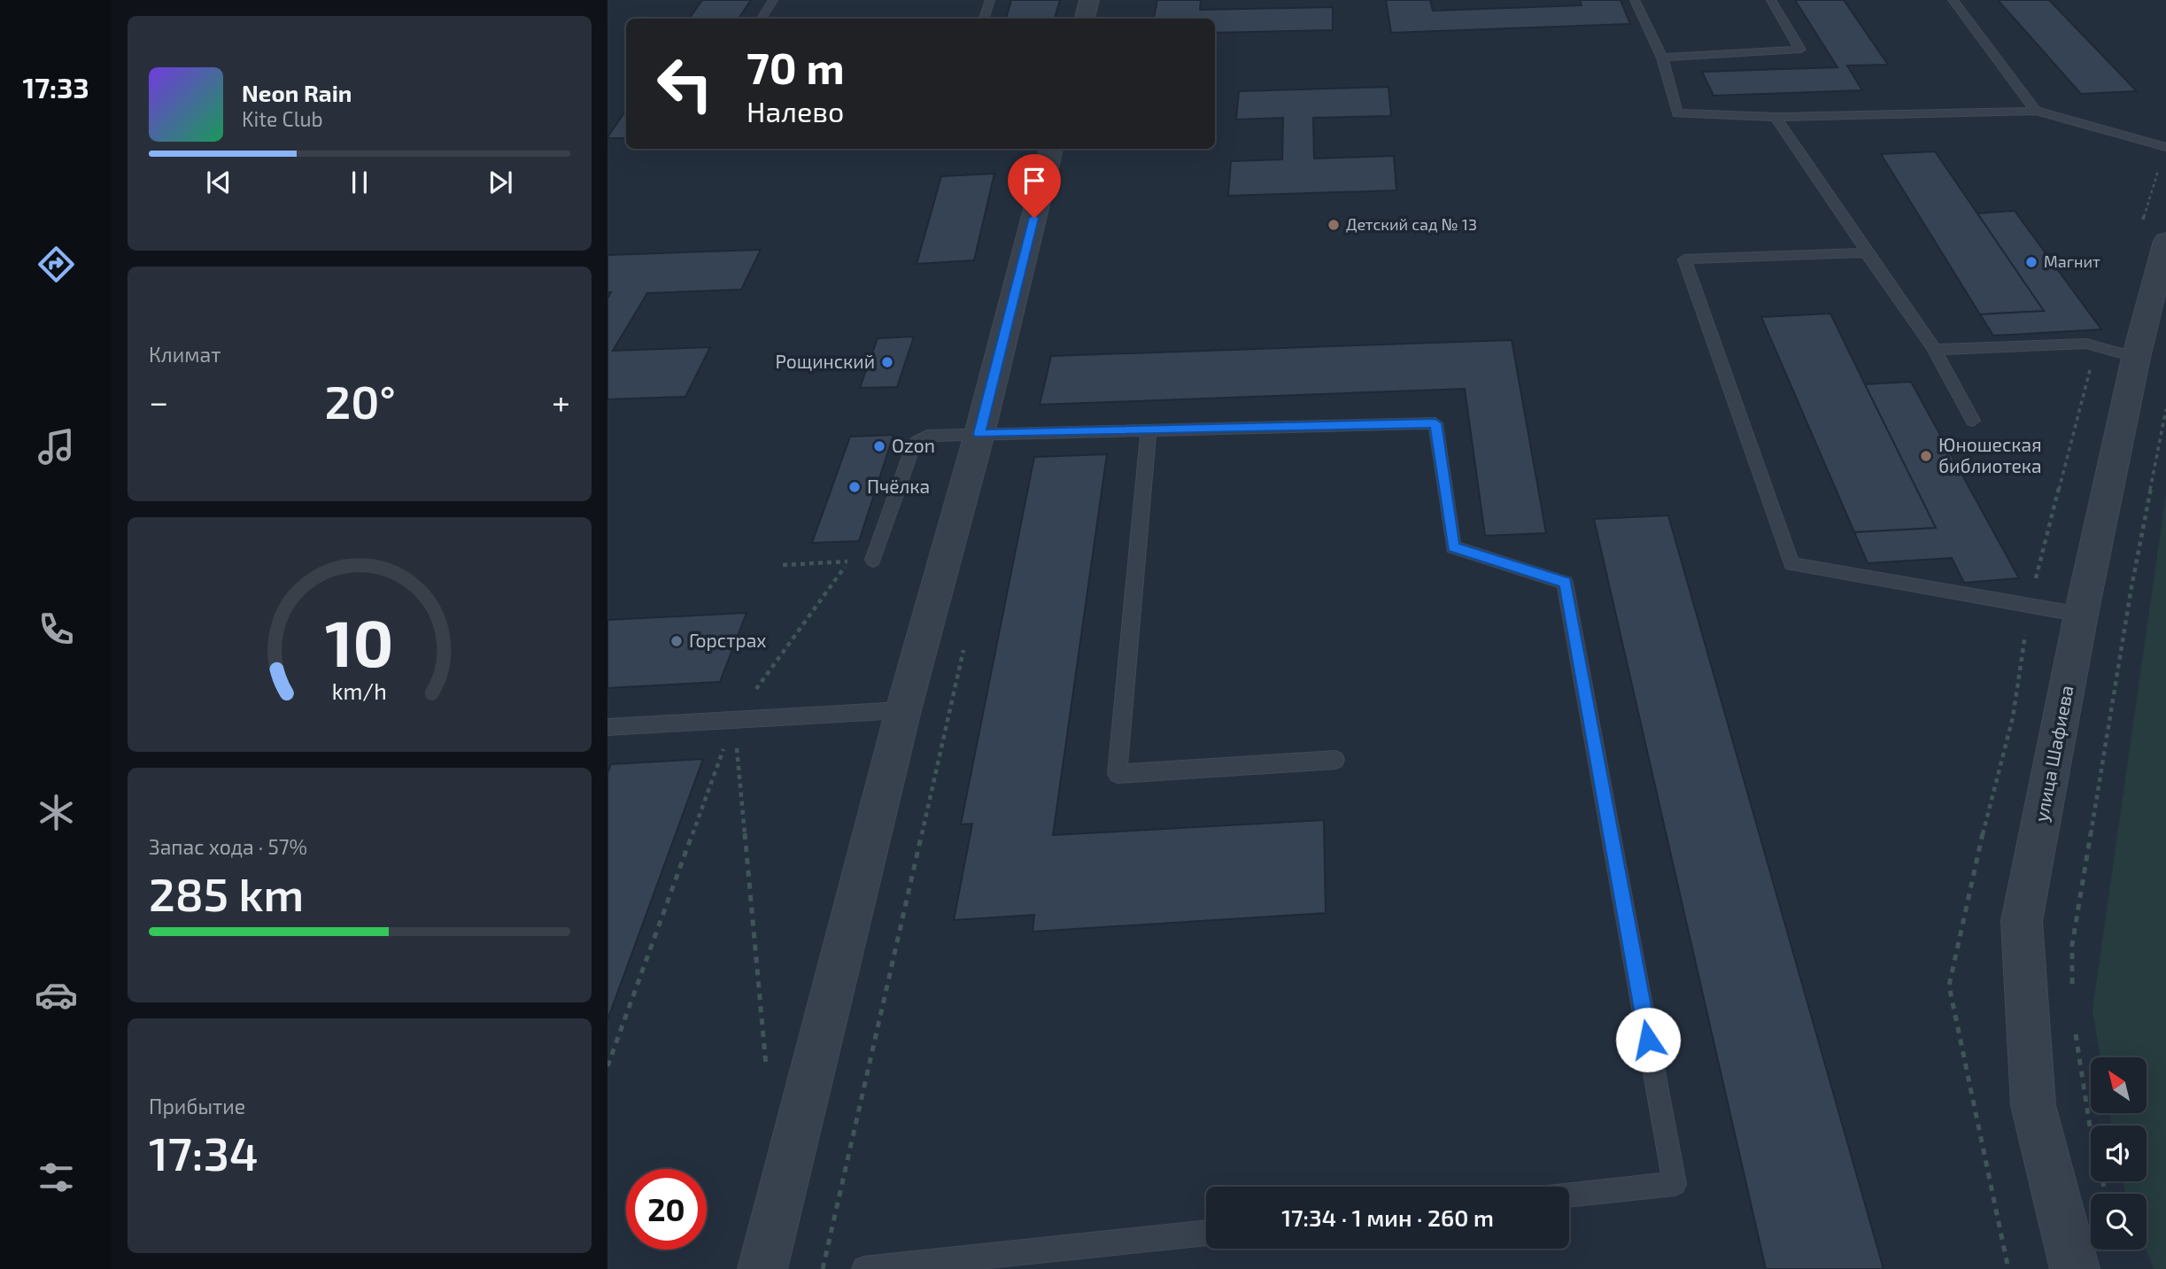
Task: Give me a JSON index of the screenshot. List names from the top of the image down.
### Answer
{
  "streets": {
    "street": ["улица Шафиева"]
  },
  "places": [
    "Детский сад № 13",
    "Магнит",
    "Рощинский",
    "Ozon",
    "Юношеская библиотека",
    "Пчёлка",
    "Горстрах"
  ],
  "north": "top left",
  "page": {
    "tabs": "17:33",
    "turn": ["70 m", "Налево"],
    "song": ["Neon Rain", "Kite Club"],
    "tile": [
      "Климат",
      ["Запас хода · 57%", "285 km"],
      ["Прибытие", "17:34"]
    ],
    "heat": ["−", "20°", "+"],
    "limit": "20",
    "trip": "17:34 · 1 мин · 260 m",
    "gauge": ["10", "km/h"]
  }
}
